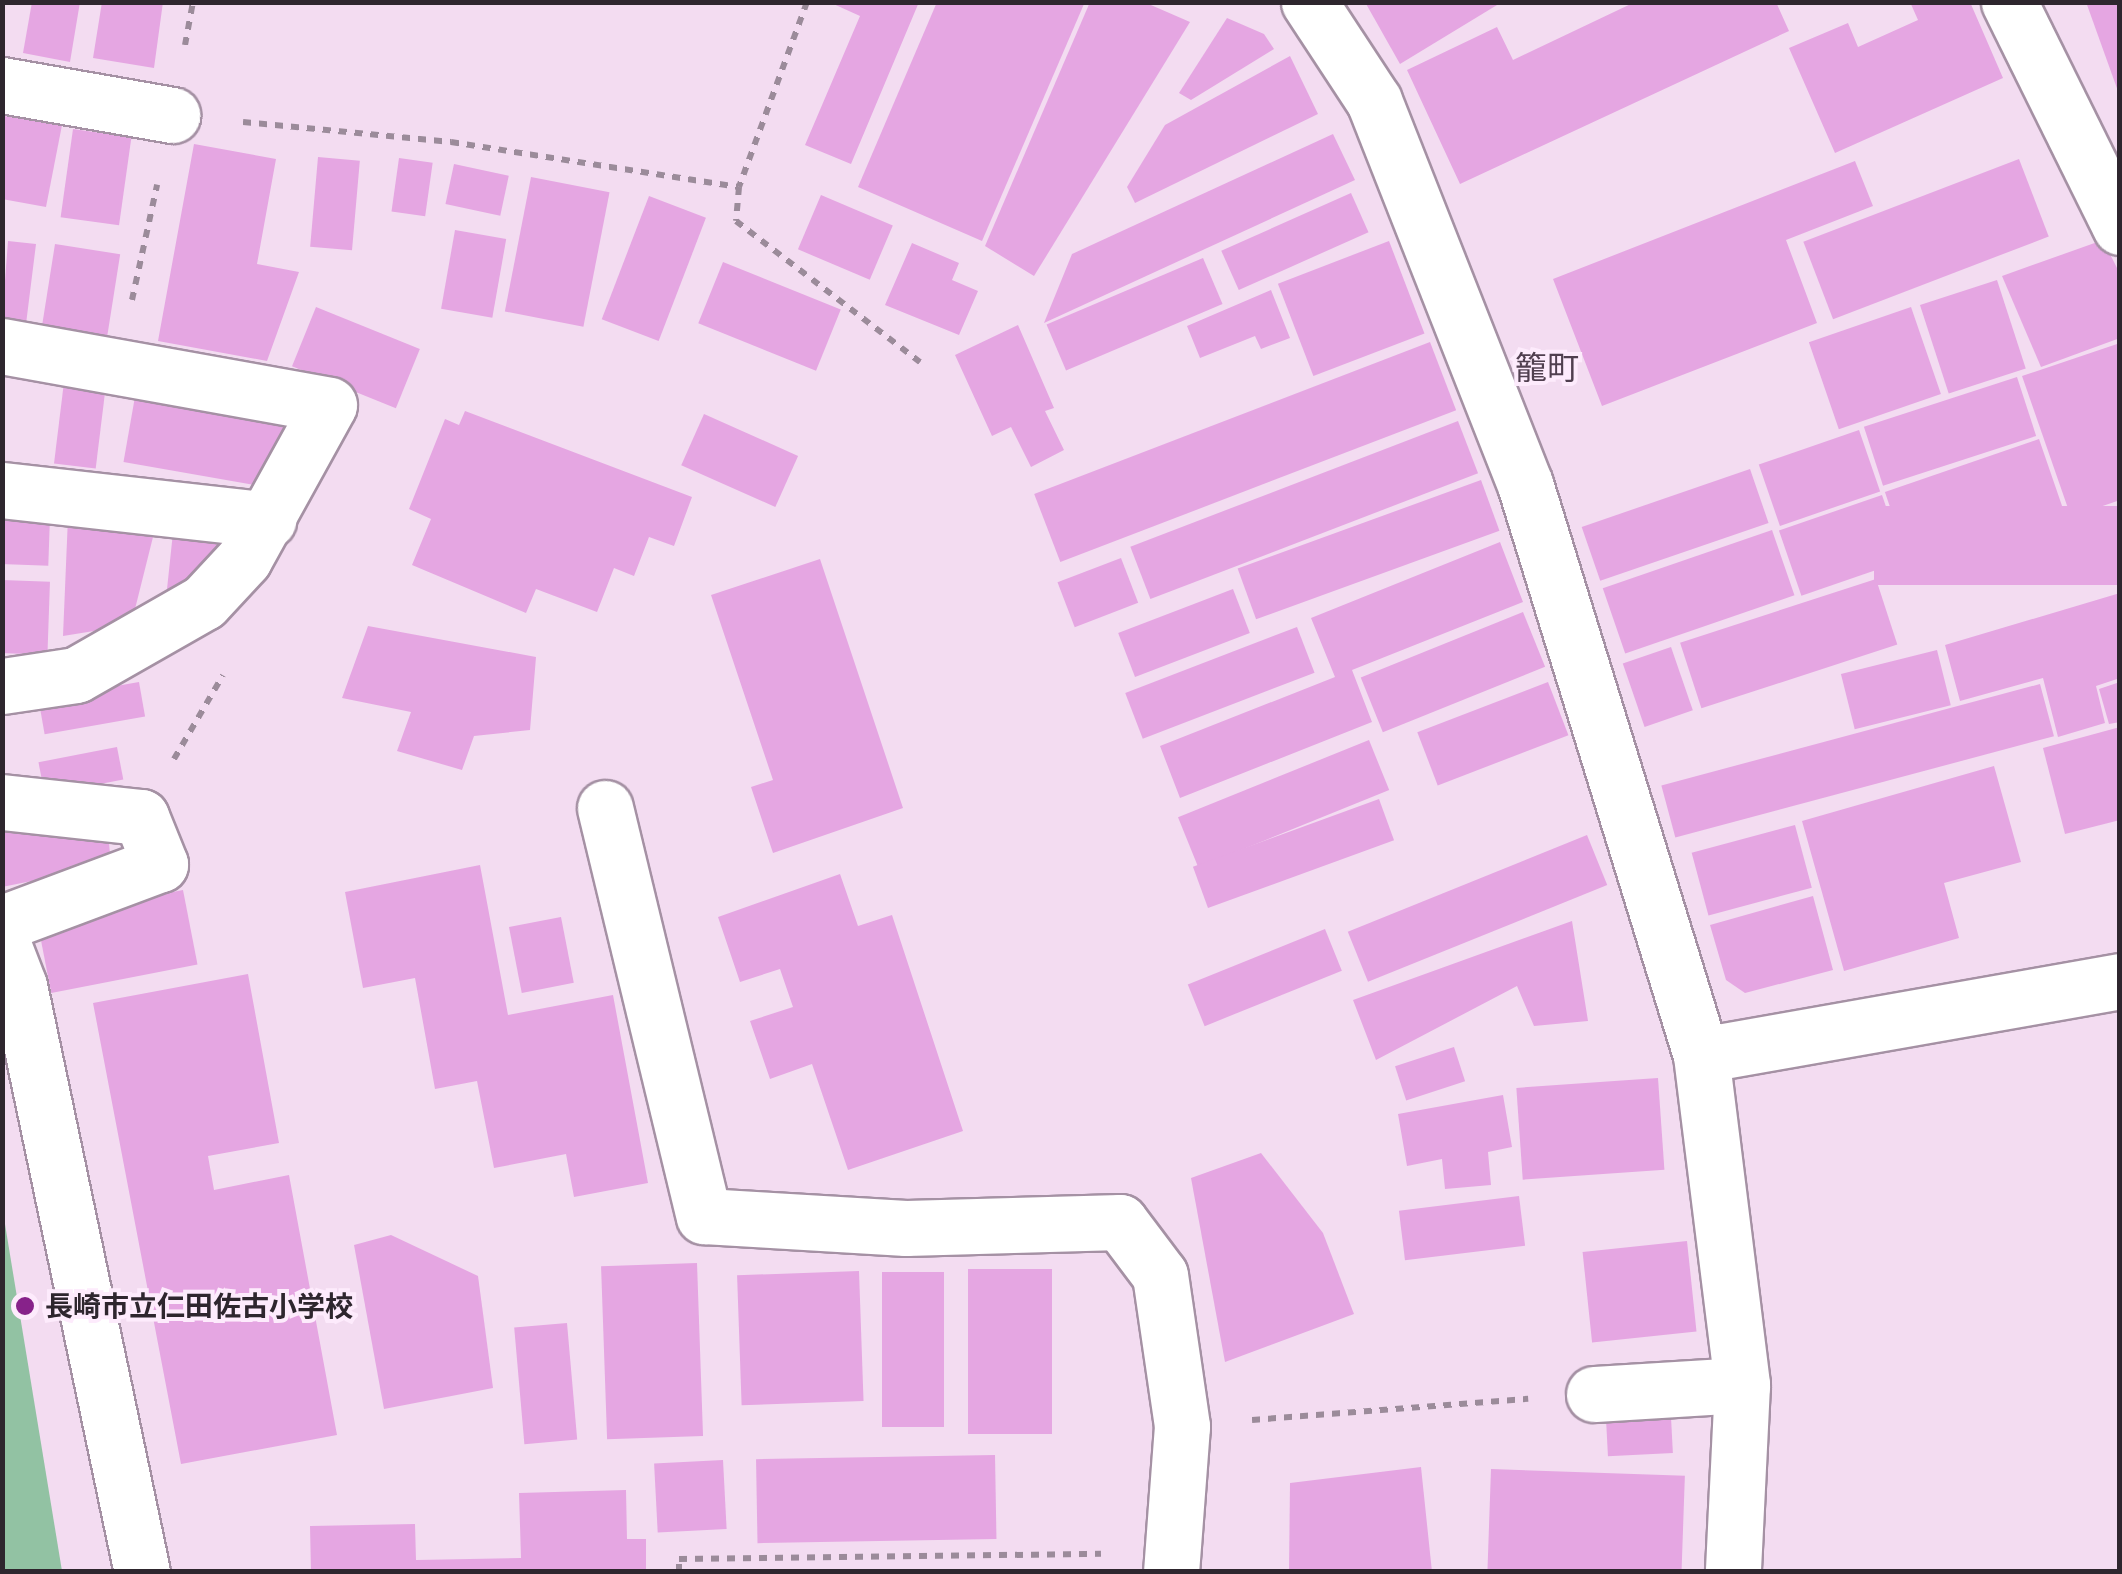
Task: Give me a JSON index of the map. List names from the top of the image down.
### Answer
{
  "districts": ["籠町"],
  "places": ["長崎市立仁田佐古小学校"]
}
